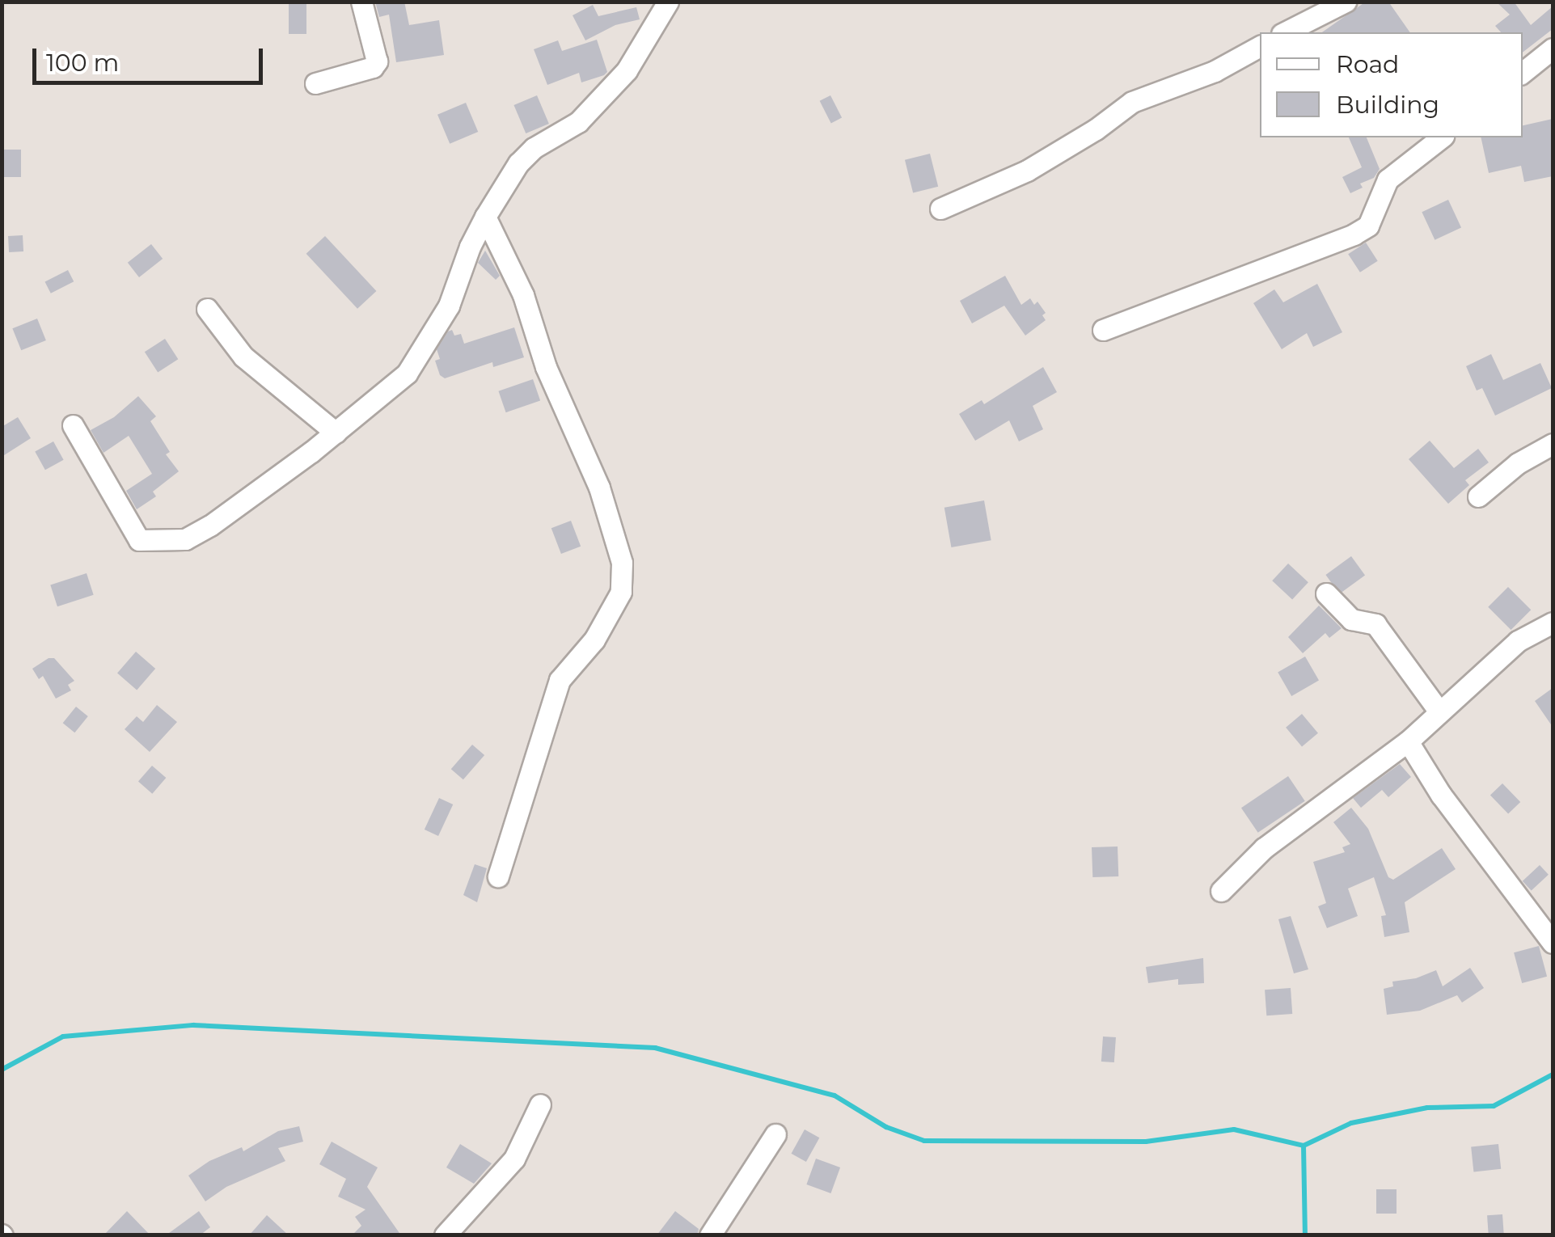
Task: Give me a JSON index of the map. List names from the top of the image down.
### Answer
{
  "legend": ["Road", "Building"],
  "scale_bar": "100 m"
}
